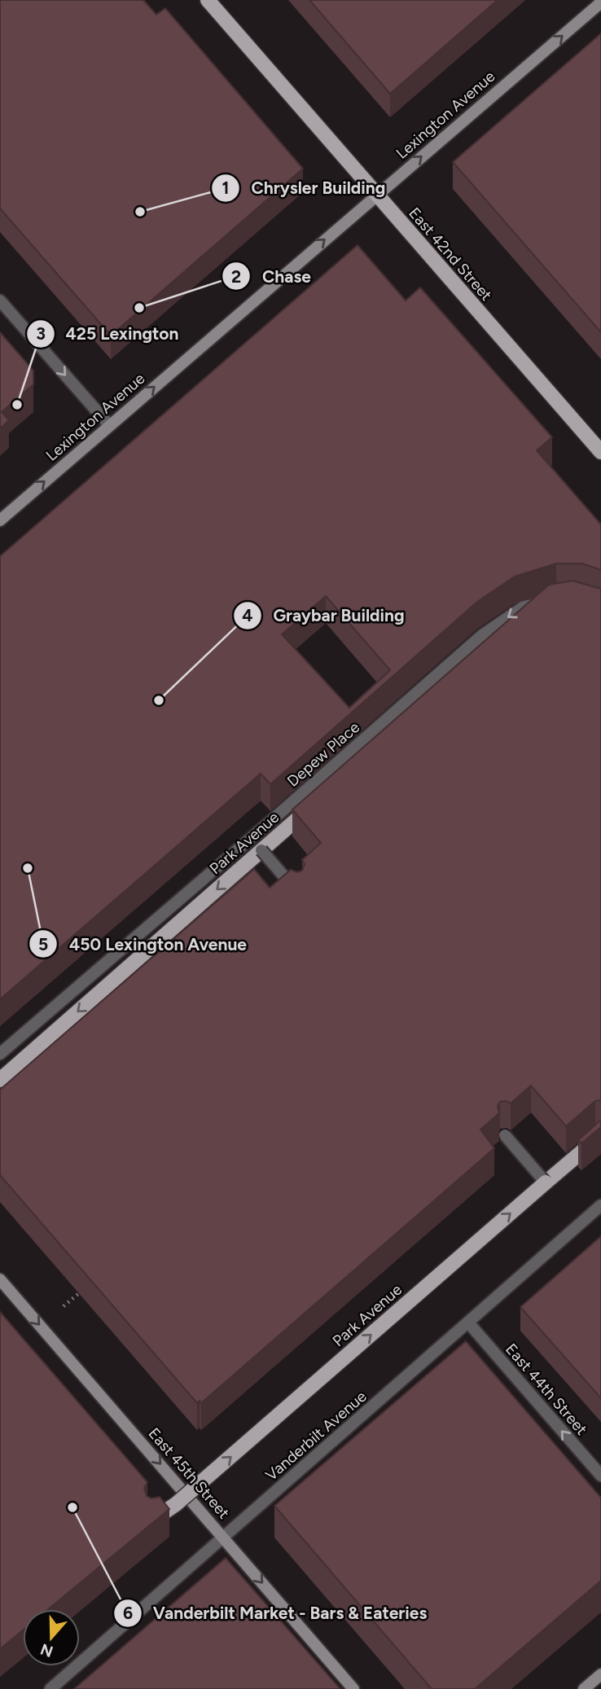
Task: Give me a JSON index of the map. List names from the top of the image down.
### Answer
{
  "streets": {
    "main road": [
      "Lexington Avenue",
      "East 42nd Street",
      "Park Avenue",
      "East 45th Street"
    ],
    "street": ["Depew Place", "East 44th Street", "Vanderbilt Avenue"]
  },
  "crossings": [
    ["Lexington Avenue", "East 42nd Street"],
    ["East 44th Street", "Vanderbilt Avenue"],
    ["Vanderbilt Avenue", "East 45th Street"]
  ],
  "one_way": [
    "Lexington Avenue",
    "Depew Place",
    "East 44th Street",
    "East 45th Street"
  ],
  "places": [
    "Chrysler Building",
    "Chase",
    "425 Lexington",
    "Graybar Building",
    "450 Lexington Avenue",
    "Vanderbilt Market - Bars & Eateries"
  ],
  "north": "bottom"
}
